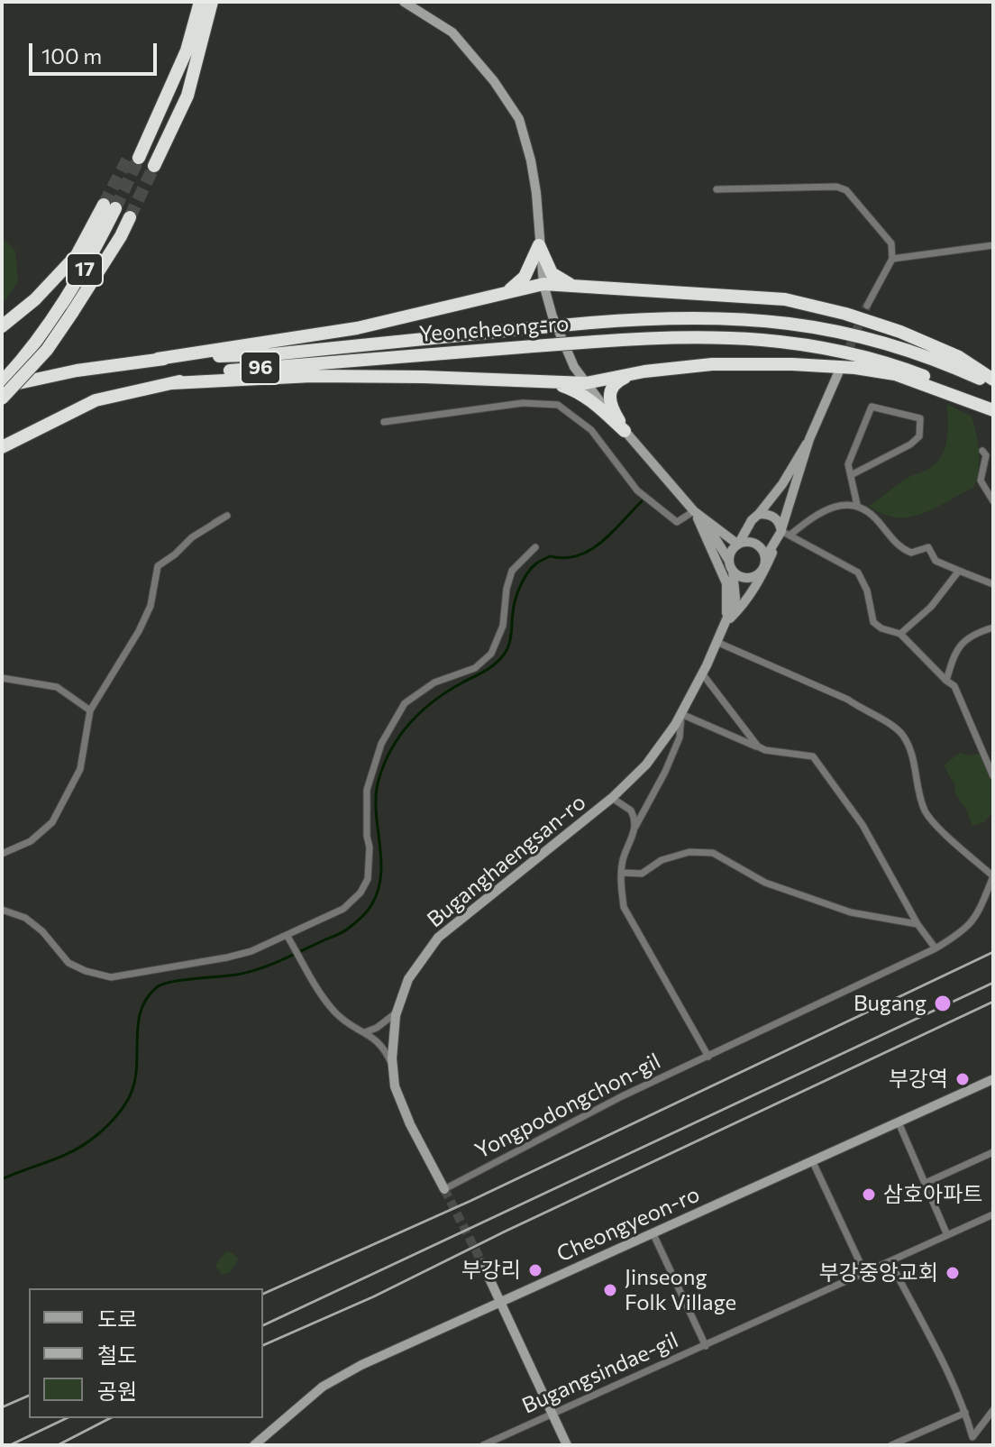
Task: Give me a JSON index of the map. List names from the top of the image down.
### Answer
{
  "streets": {
    "highway": ["17", "Yeoncheong-ro", "96"],
    "street": [
      "Buganghaengsan-ro",
      "Yongpodongchon-gil",
      "Cheongyeon-ro",
      "Bugangsindae-gil"
    ]
  },
  "crossings": [
    ["17", "Yeoncheong-ro"],
    ["Buganghaengsan-ro", "Yongpodongchon-gil"]
  ],
  "places": [
    "Bugang",
    "부강역",
    "삼호아파트",
    "부강리",
    "부강중앙교회",
    "Jinseong Folk Village"
  ],
  "legend": ["도로", "철도", "공원"],
  "scale_bar": "100 m"
}
